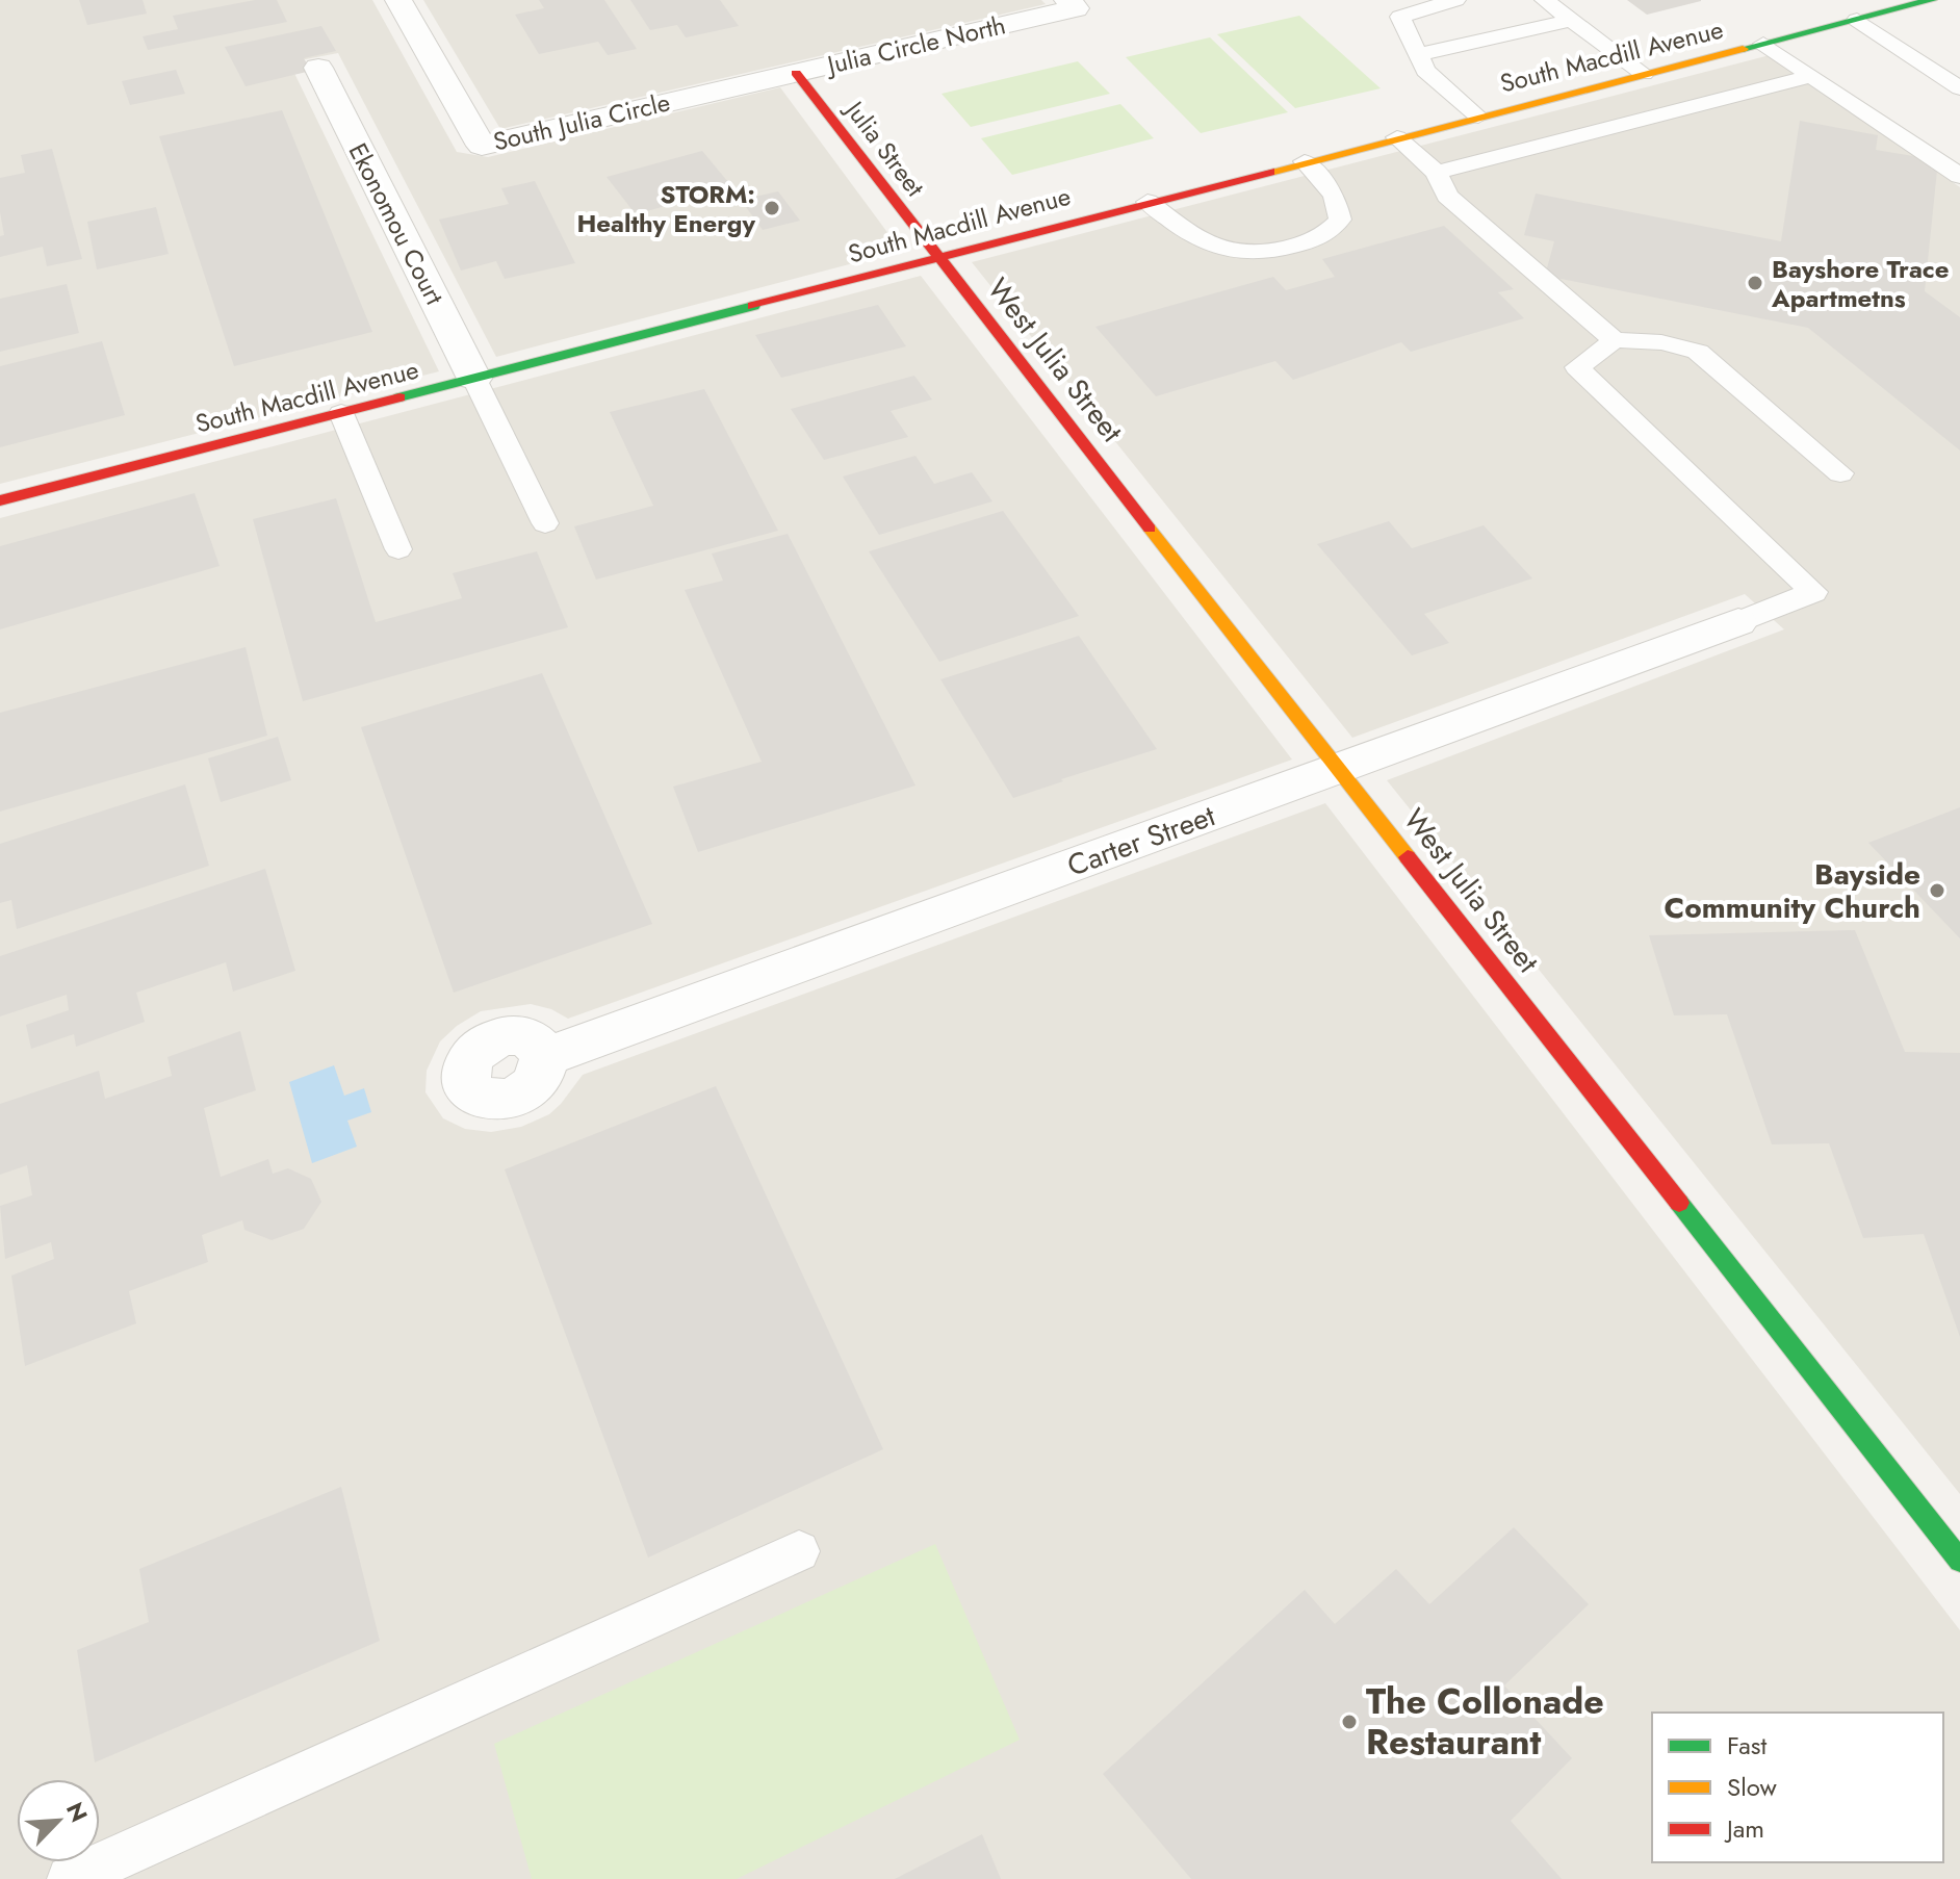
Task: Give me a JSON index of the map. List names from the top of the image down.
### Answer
{
  "streets": {
    "street": [
      "Julia Circle North",
      "South Macdill Avenue",
      "South Julia Circle",
      "Julia Street",
      "Ekonomou Court",
      "West Julia Street",
      "Carter Street"
    ]
  },
  "crossings": [
    ["Julia Circle North", "South Julia Circle"],
    ["Julia Circle North", "Julia Street"],
    ["South Macdill Avenue", "Julia Street"],
    ["South Macdill Avenue", "Ekonomou Court"],
    ["South Macdill Avenue", "West Julia Street"],
    ["South Julia Circle", "Julia Street"],
    ["Julia Street", "West Julia Street"],
    ["West Julia Street", "Carter Street"]
  ],
  "places": [
    "STORM: Healthy Energy",
    "Bayshore Trace Apartmetns",
    "Bayside Community Church",
    "The Collonade Restaurant"
  ],
  "legend": ["Fast", "Slow", "Jam"],
  "north": "top right"
}
